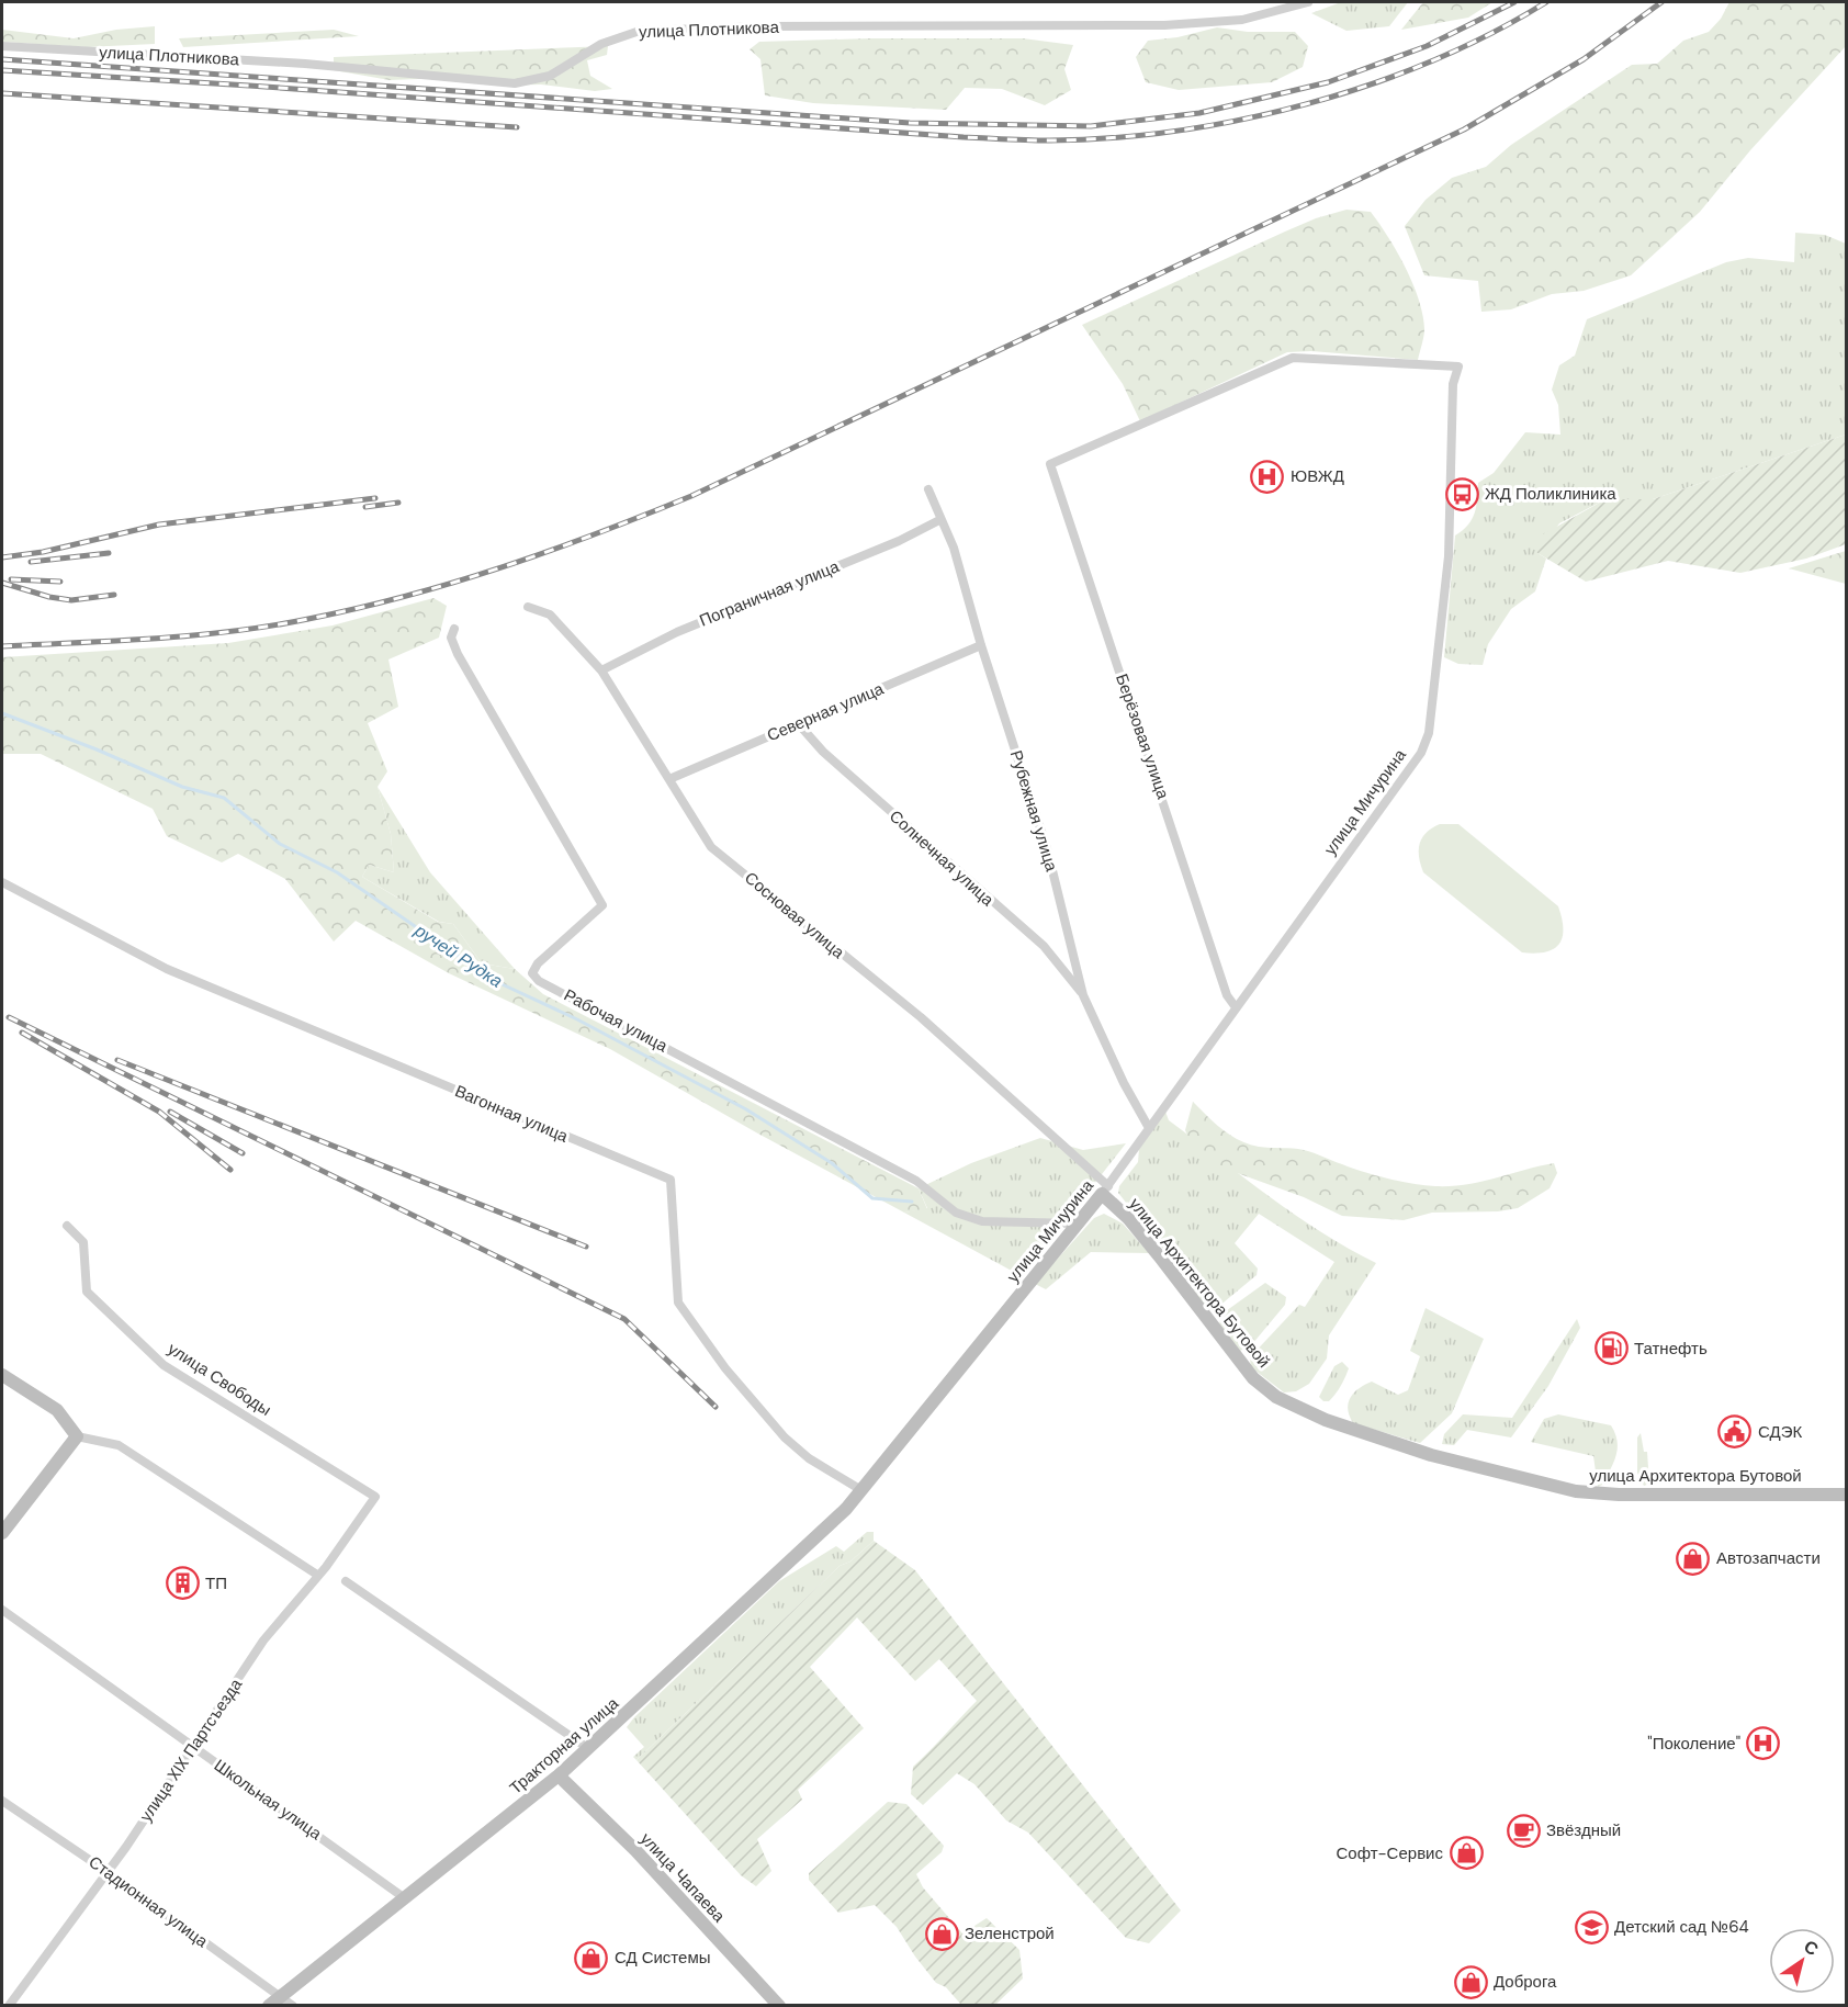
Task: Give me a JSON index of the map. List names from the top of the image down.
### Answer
{
  "streets": {
    "main road": [
      "улица Мичурина",
      "улица Архитектора Бутовой",
      "Тракторная улица",
      "улица Чапаева"
    ],
    "street": [
      "улица Плотникова",
      "Пограничная улица",
      "Северная улица",
      "Берёзовая улица",
      "Рубежная улица",
      "Солнечная улица",
      "Сосновая улица",
      "Рабочая улица",
      "Вагонная улица",
      "улица Свободы",
      "улица XIX Партсъезда",
      "Школьная улица",
      "Стадионная улица"
    ]
  },
  "crossings": [
    ["Пограничная улица", "Рубежная улица"],
    ["Пограничная улица", "Сосновая улица"],
    ["Северная улица", "Рубежная улица"],
    ["Северная улица", "Солнечная улица"],
    ["Северная улица", "Сосновая улица"],
    ["Берёзовая улица", "улица Мичурина"],
    ["улица Мичурина", "Рубежная улица"],
    ["улица Мичурина", "Сосновая улица"],
    ["улица Мичурина", "Рабочая улица"],
    ["улица Мичурина", "Вагонная улица"],
    ["улица Мичурина", "улица Архитектора Бутовой"],
    ["улица Мичурина", "Тракторная улица"],
    ["Рубежная улица", "Солнечная улица"],
    ["Сосновая улица", "улица Архитектора Бутовой"],
    ["Вагонная улица", "Тракторная улица"],
    ["улица Свободы", "улица XIX Партсъезда"],
    ["Тракторная улица", "Школьная улица"],
    ["Тракторная улица", "улица Чапаева"],
    ["Тракторная улица", "Стадионная улица"],
    ["улица XIX Партсъезда", "Школьная улица"],
    ["улица XIX Партсъезда", "Стадионная улица"]
  ],
  "water": ["ручей Рудка"],
  "places": {
    "hospital": ["ЮВЖД", "\"Поколение\""],
    "bus stop": ["ЖД Поликлиника"],
    "fuel station": ["Татнефть"],
    "public building": ["СДЭК"],
    "shop": [
      "Автозапчасти",
      "Софт-Сервис",
      "Зеленстрой",
      "СД Системы",
      "Доброга"
    ],
    "building": ["ТП"],
    "cafe": ["Звёздный"],
    "school or university": ["Детский сад №64"]
  },
  "north": "top right"
}
